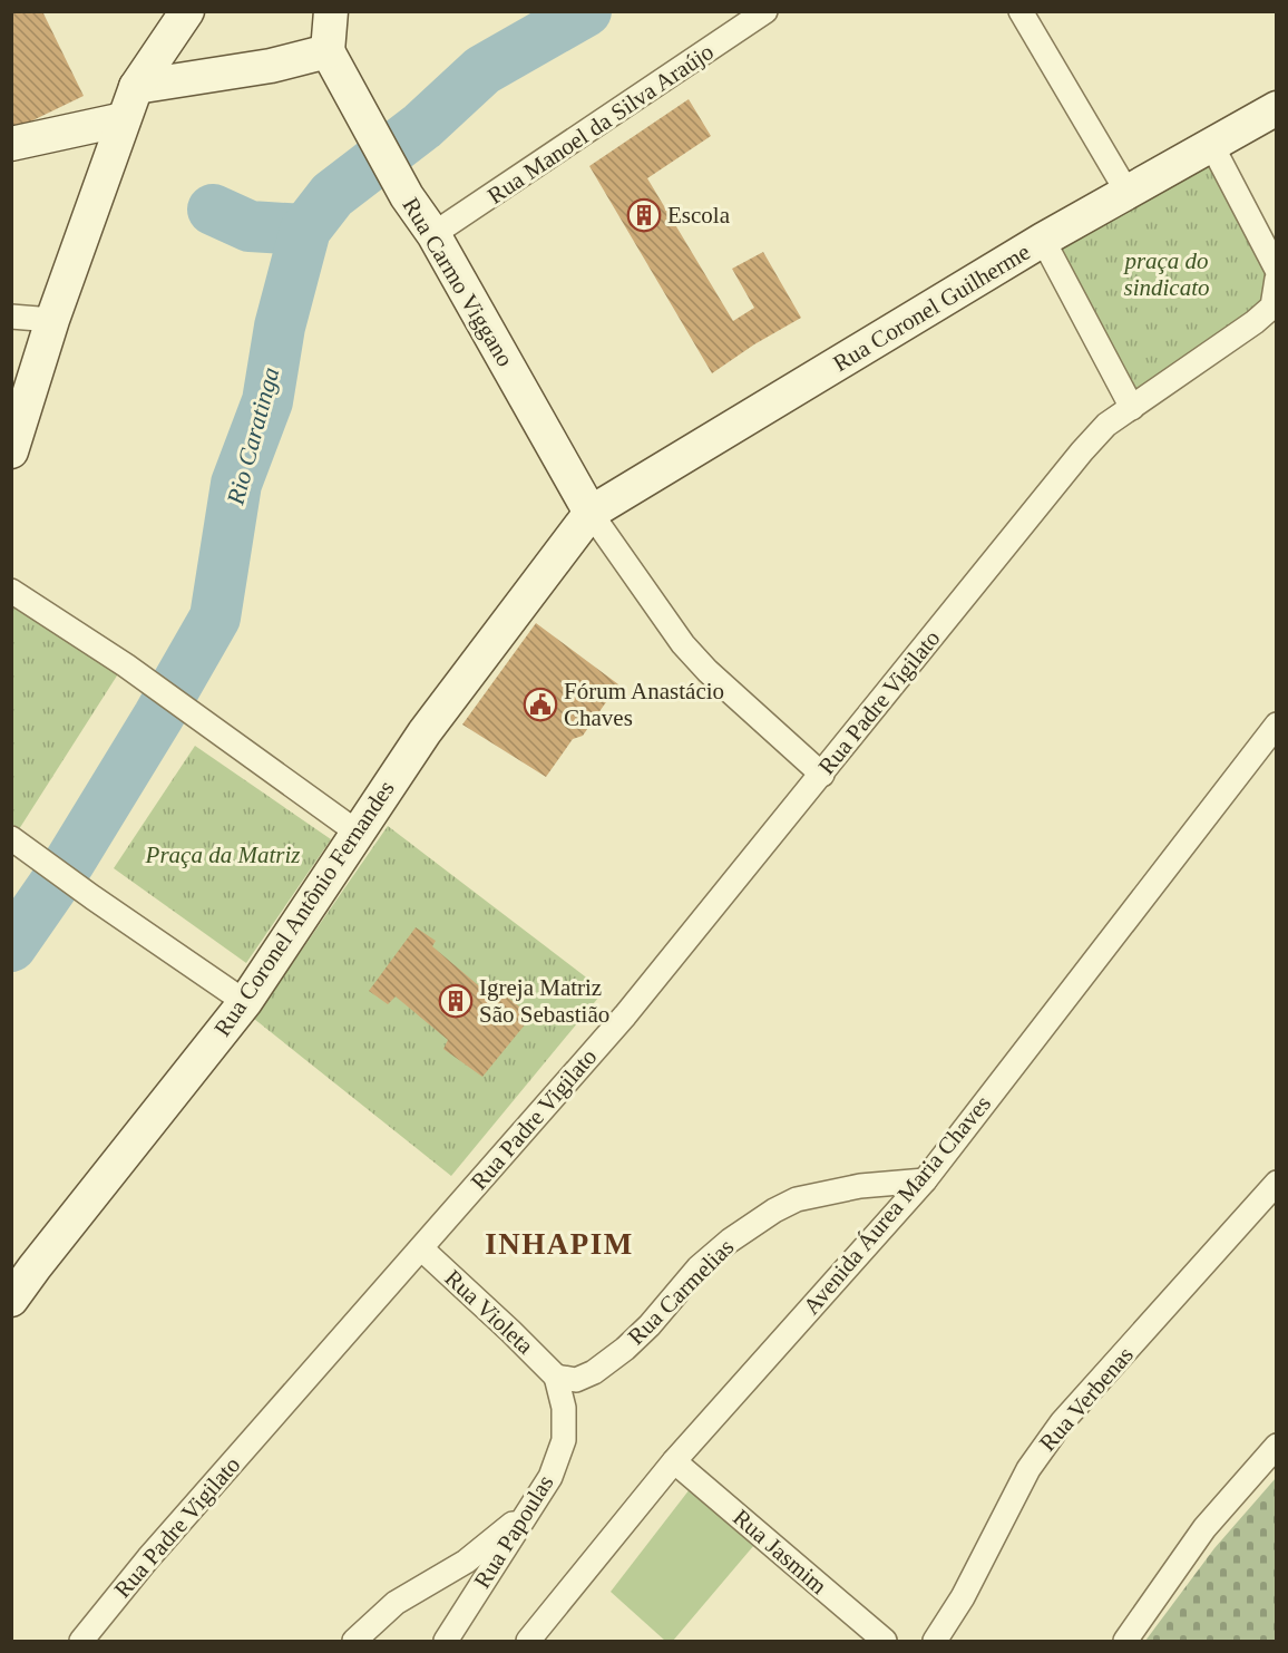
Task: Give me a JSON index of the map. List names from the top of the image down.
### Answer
{
  "streets": {
    "street": [
      "Rua Manoel da Silva Araújo",
      "Rua Carmo Viggano",
      "Rua Coronel Guilherme",
      "Rua Padre Vigilato",
      "Rua Coronel Antônio Fernandes",
      "Avenida Áurea Maria Chaves",
      "Rua Carmelias",
      "Rua Violeta",
      "Rua Verbenas",
      "Rua Papoulas",
      "Rua Jasmim"
    ]
  },
  "crossings": [
    ["Rua Manoel da Silva Araújo", "Rua Carmo Viggano"],
    ["Rua Carmo Viggano", "Rua Coronel Guilherme"],
    ["Rua Carmo Viggano", "Rua Coronel Antônio Fernandes"],
    ["Rua Coronel Guilherme", "Rua Coronel Antônio Fernandes"],
    ["Rua Padre Vigilato", "Rua Violeta"],
    ["Avenida Áurea Maria Chaves", "Rua Carmelias"],
    ["Avenida Áurea Maria Chaves", "Rua Jasmim"],
    ["Rua Carmelias", "Rua Violeta"],
    ["Rua Carmelias", "Rua Papoulas"],
    ["Rua Violeta", "Rua Papoulas"]
  ],
  "districts": ["INHAPIM"],
  "water": ["Rio Caratinga"],
  "parks": ["praça do sindicato", "Praça da Matriz"],
  "places": {
    "building": ["Escola", "Igreja Matriz São Sebastião"],
    "public building": ["Fórum Anastácio Chaves"]
  }
}
